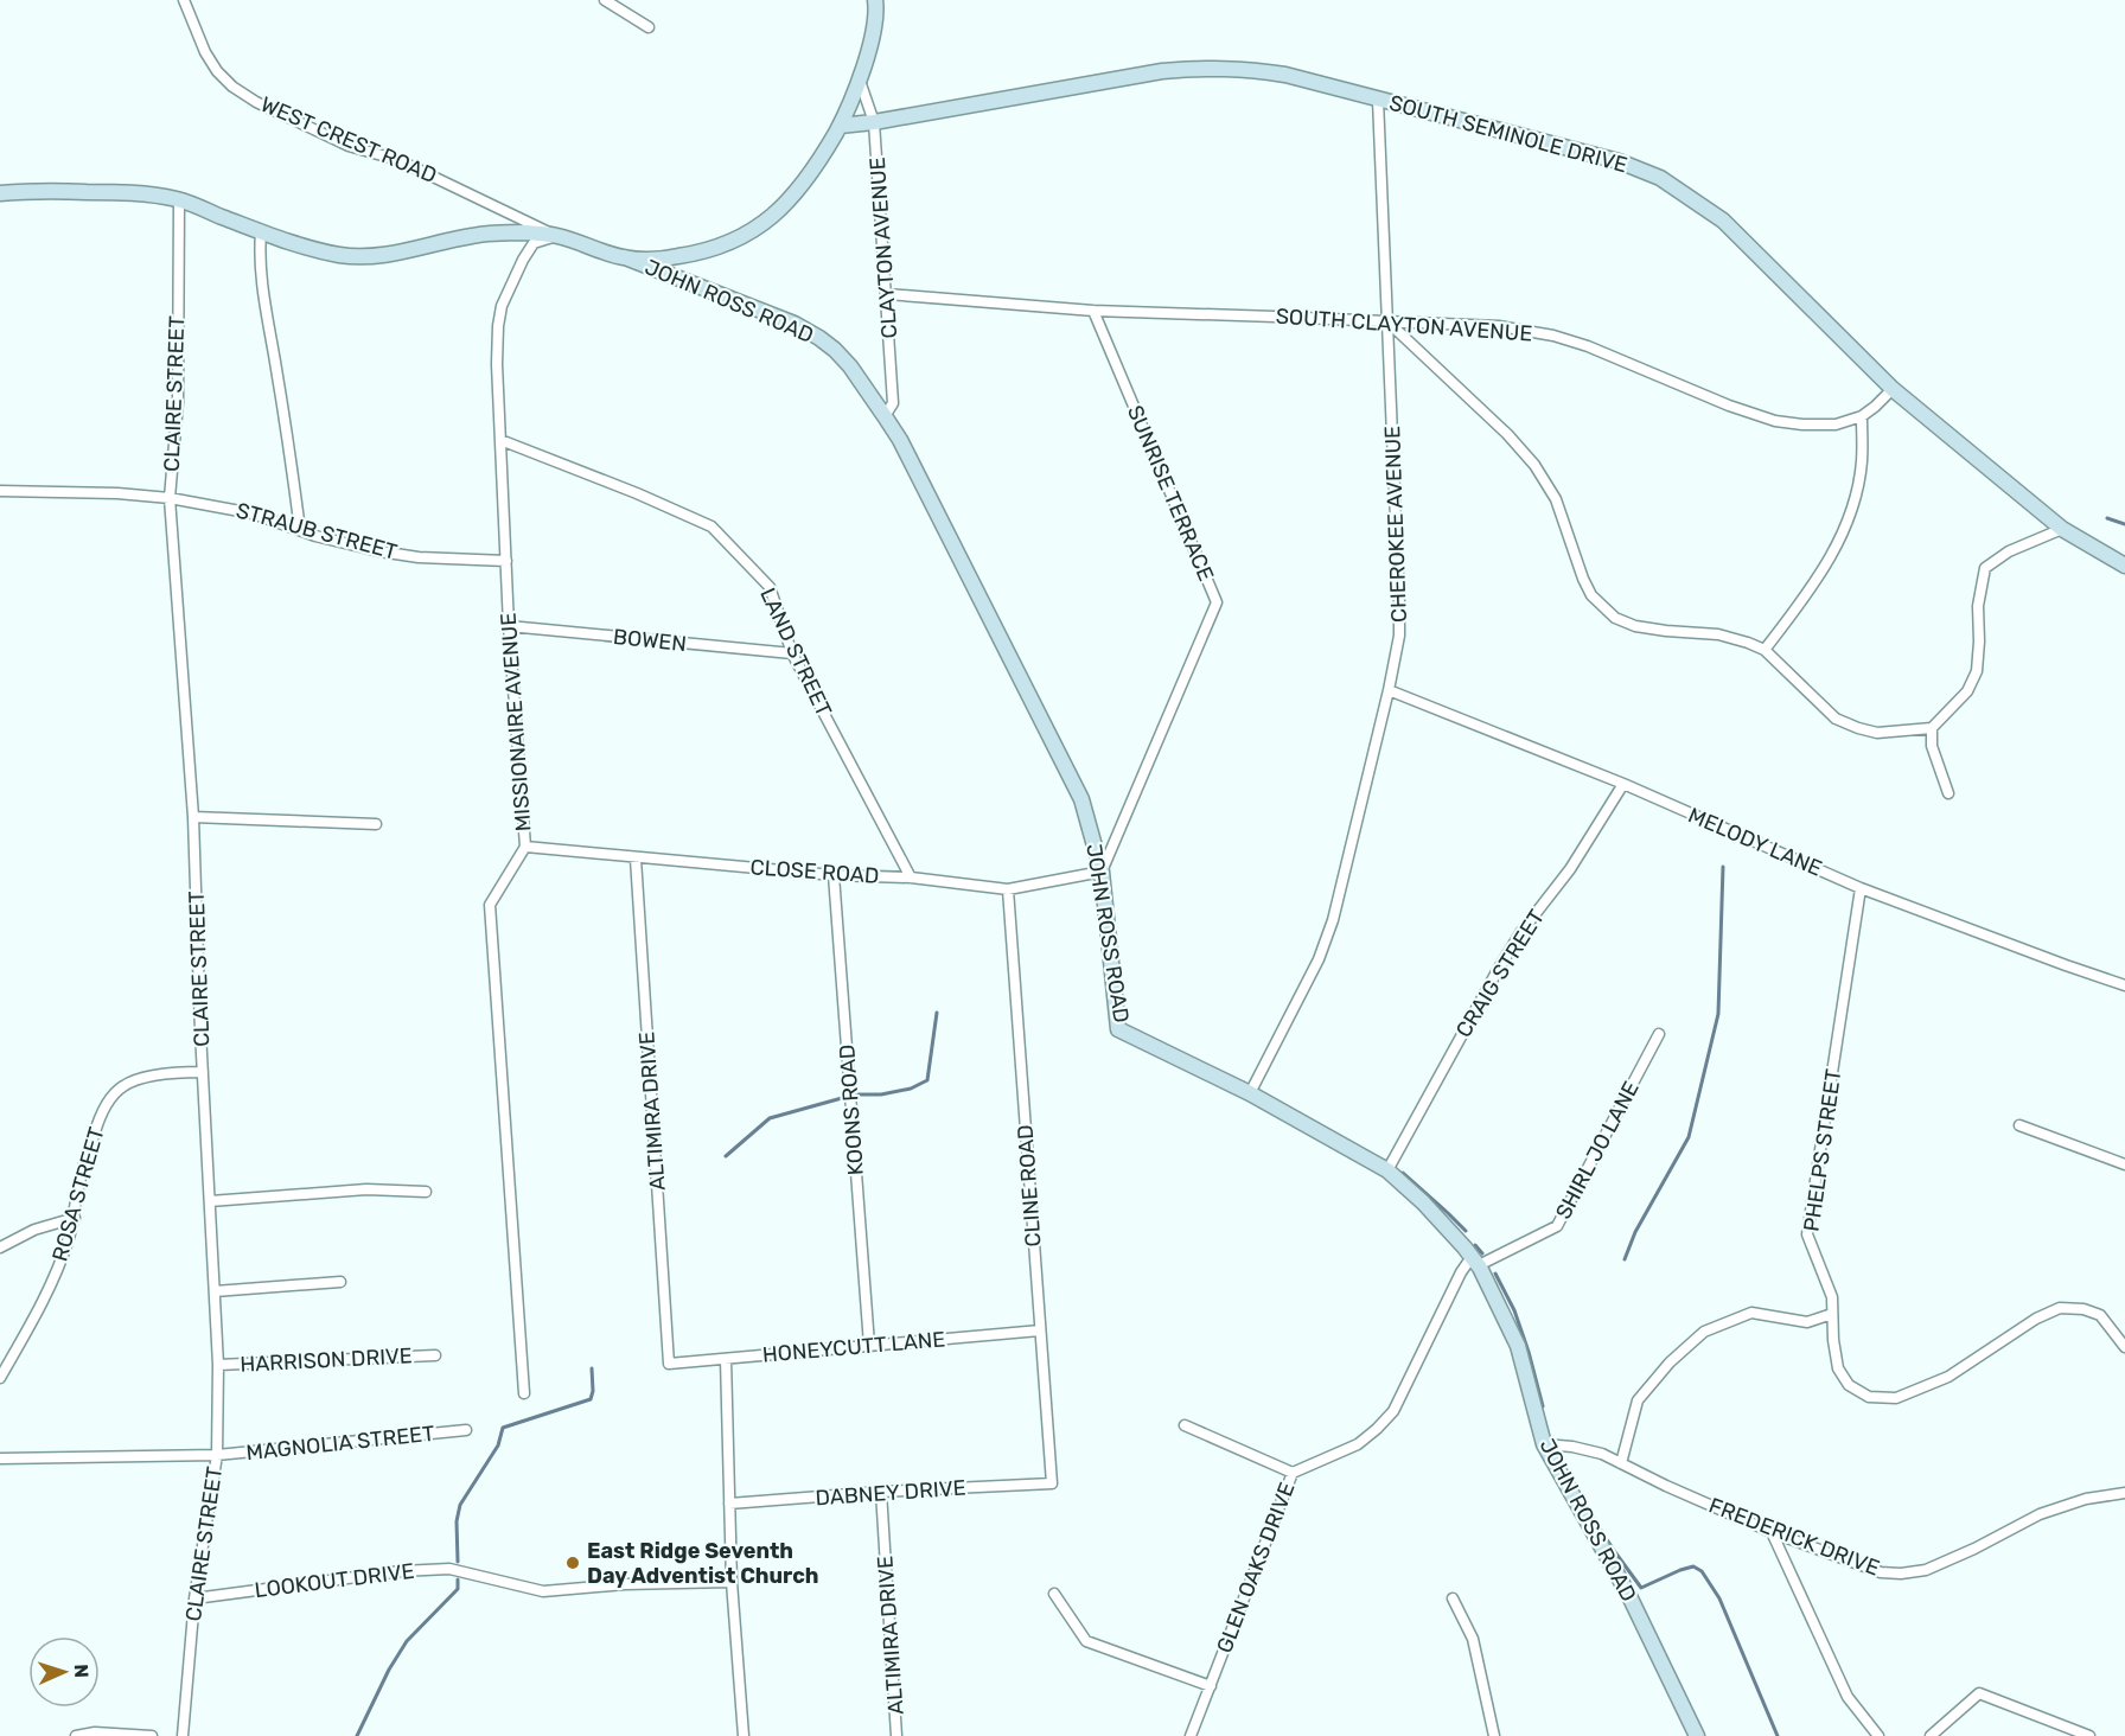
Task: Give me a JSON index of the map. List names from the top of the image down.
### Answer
{
  "streets": {
    "street": [
      "SOUTH SEMINOLE DRIVE",
      "WEST CREST ROAD",
      "CLAYTON AVENUE",
      "JOHN ROSS ROAD",
      "SOUTH CLAYTON AVENUE",
      "CLAIRE STREET",
      "SUNRISE TERRACE",
      "CHEROKEE AVENUE",
      "STRAUB STREET",
      "BOWEN",
      "LAND STREET",
      "MISSIONAIRE AVENUE",
      "MELODY LANE",
      "CLOSE ROAD",
      "CRAIG STREET",
      "KOONS ROAD",
      "ALTIMIRA DRIVE",
      "SHIRL JO LANE",
      "PHELPS STREET",
      "CLINE ROAD",
      "ROSA STREET",
      "HONEYCUTT LANE",
      "HARRISON DRIVE",
      "MAGNOLIA STREET",
      "DABNEY DRIVE",
      "FREDERICK DRIVE",
      "GLEN OAKS DRIVE",
      "LOOKOUT DRIVE"
    ]
  },
  "crossings": [
    ["SOUTH SEMINOLE DRIVE", "CLAYTON AVENUE"],
    ["SOUTH SEMINOLE DRIVE", "SOUTH CLAYTON AVENUE"],
    ["SOUTH SEMINOLE DRIVE", "CHEROKEE AVENUE"],
    ["WEST CREST ROAD", "JOHN ROSS ROAD"],
    ["WEST CREST ROAD", "MISSIONAIRE AVENUE"],
    ["CLAYTON AVENUE", "JOHN ROSS ROAD"],
    ["CLAYTON AVENUE", "SOUTH CLAYTON AVENUE"],
    ["JOHN ROSS ROAD", "CLAIRE STREET"],
    ["JOHN ROSS ROAD", "SUNRISE TERRACE"],
    ["JOHN ROSS ROAD", "CHEROKEE AVENUE"],
    ["JOHN ROSS ROAD", "MISSIONAIRE AVENUE"],
    ["JOHN ROSS ROAD", "CLOSE ROAD"],
    ["JOHN ROSS ROAD", "CRAIG STREET"],
    ["JOHN ROSS ROAD", "SHIRL JO LANE"],
    ["JOHN ROSS ROAD", "FREDERICK DRIVE"],
    ["JOHN ROSS ROAD", "GLEN OAKS DRIVE"],
    ["SOUTH CLAYTON AVENUE", "SUNRISE TERRACE"],
    ["SOUTH CLAYTON AVENUE", "CHEROKEE AVENUE"],
    ["CLAIRE STREET", "STRAUB STREET"],
    ["CLAIRE STREET", "ROSA STREET"],
    ["CLAIRE STREET", "HARRISON DRIVE"],
    ["CLAIRE STREET", "MAGNOLIA STREET"],
    ["CLAIRE STREET", "LOOKOUT DRIVE"],
    ["SUNRISE TERRACE", "CLOSE ROAD"],
    ["CHEROKEE AVENUE", "MELODY LANE"],
    ["STRAUB STREET", "MISSIONAIRE AVENUE"],
    ["BOWEN", "LAND STREET"],
    ["BOWEN", "MISSIONAIRE AVENUE"],
    ["LAND STREET", "MISSIONAIRE AVENUE"],
    ["LAND STREET", "CLOSE ROAD"],
    ["MISSIONAIRE AVENUE", "CLOSE ROAD"],
    ["MELODY LANE", "CRAIG STREET"],
    ["MELODY LANE", "PHELPS STREET"],
    ["CLOSE ROAD", "KOONS ROAD"],
    ["CLOSE ROAD", "ALTIMIRA DRIVE"],
    ["CLOSE ROAD", "CLINE ROAD"],
    ["KOONS ROAD", "HONEYCUTT LANE"],
    ["ALTIMIRA DRIVE", "HONEYCUTT LANE"],
    ["ALTIMIRA DRIVE", "DABNEY DRIVE"],
    ["SHIRL JO LANE", "GLEN OAKS DRIVE"],
    ["CLINE ROAD", "HONEYCUTT LANE"],
    ["CLINE ROAD", "DABNEY DRIVE"]
  ],
  "places": ["East Ridge Seventh Day Adventist Church"],
  "north": "right"
}
